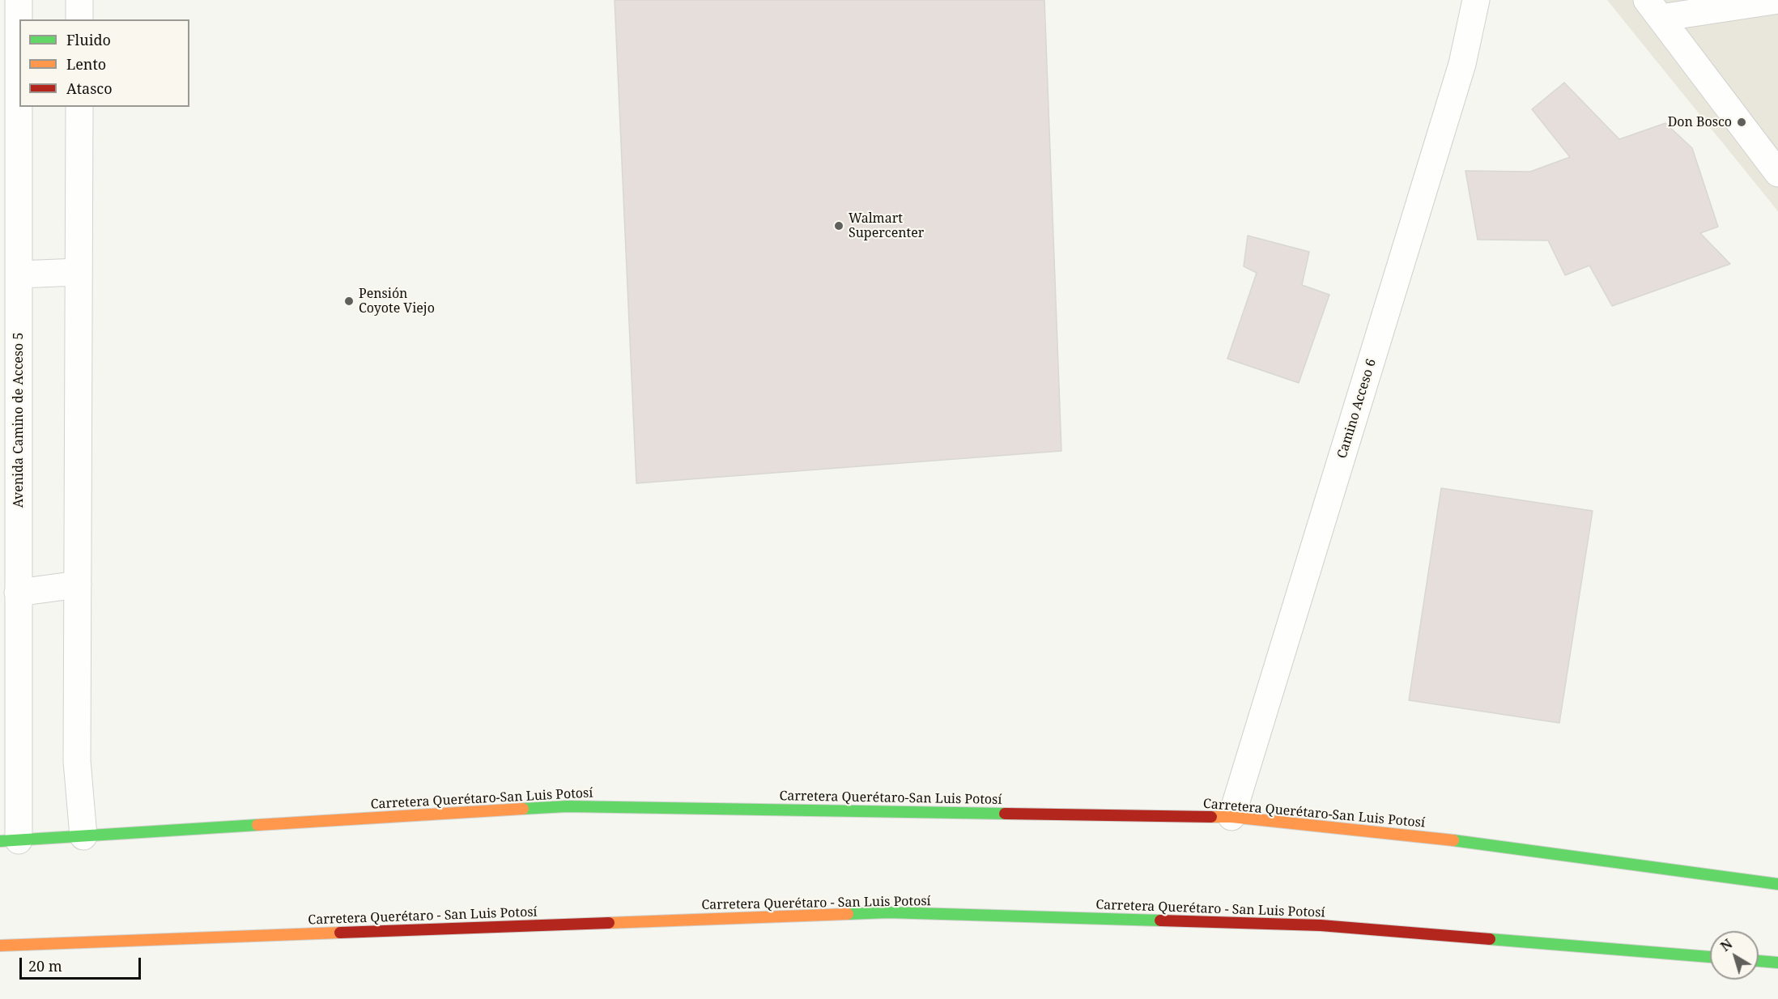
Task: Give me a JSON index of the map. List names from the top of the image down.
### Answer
{
  "streets": {
    "main road": ["Carretera Querétaro-San Luis Potosí", "Carretera Querétaro - San Luis Potosí"],
    "street": ["Camino Acceso 6", "Avenida Camino de Acceso 5"]
  },
  "crossings": [
    ["Camino Acceso 6", "Carretera Querétaro-San Luis Potosí"],
    ["Avenida Camino de Acceso 5", "Carretera Querétaro-San Luis Potosí"]
  ],
  "places": ["Don Bosco", "Walmart Supercenter", "Pensión Coyote Viejo"],
  "legend": ["Fluido", "Lento", "Atasco"],
  "scale_bar": "20 m",
  "north": "top left"
}
